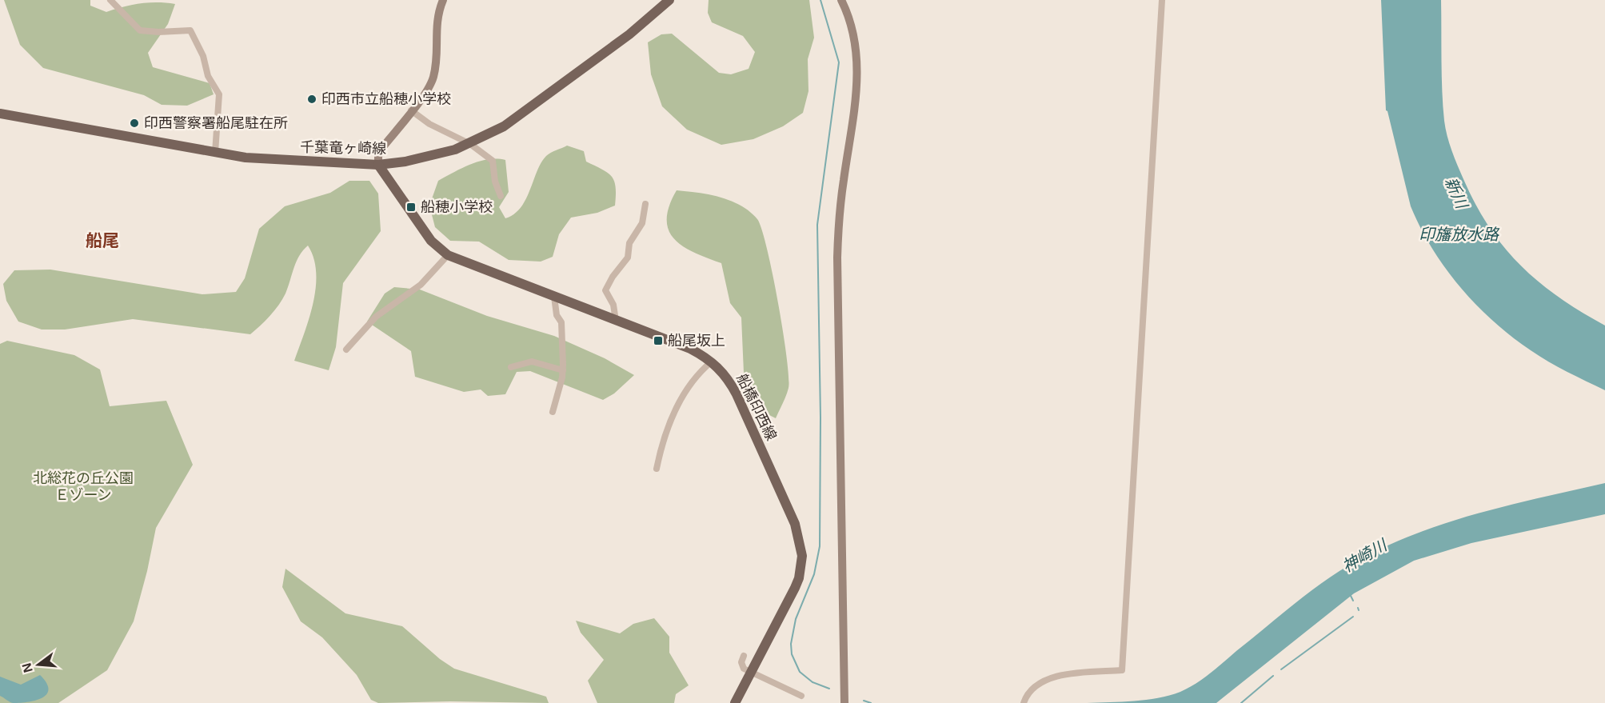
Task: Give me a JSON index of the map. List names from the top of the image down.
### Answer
{
  "streets": {
    "main road": ["千葉竜ヶ崎線", "船橋印西線"]
  },
  "crossings": [
    ["千葉竜ヶ崎線", "船橋印西線"]
  ],
  "districts": ["船尾"],
  "water": ["新川", "印旛放水路", "神崎川"],
  "parks": ["北総花の丘公園 Ｅゾーン"],
  "places": {
    "other": ["印西市立船穂小学校", "印西警察署船尾駐在所"],
    "transit": ["船穂小学校", "船尾坂上"]
  },
  "north": "left"
}
